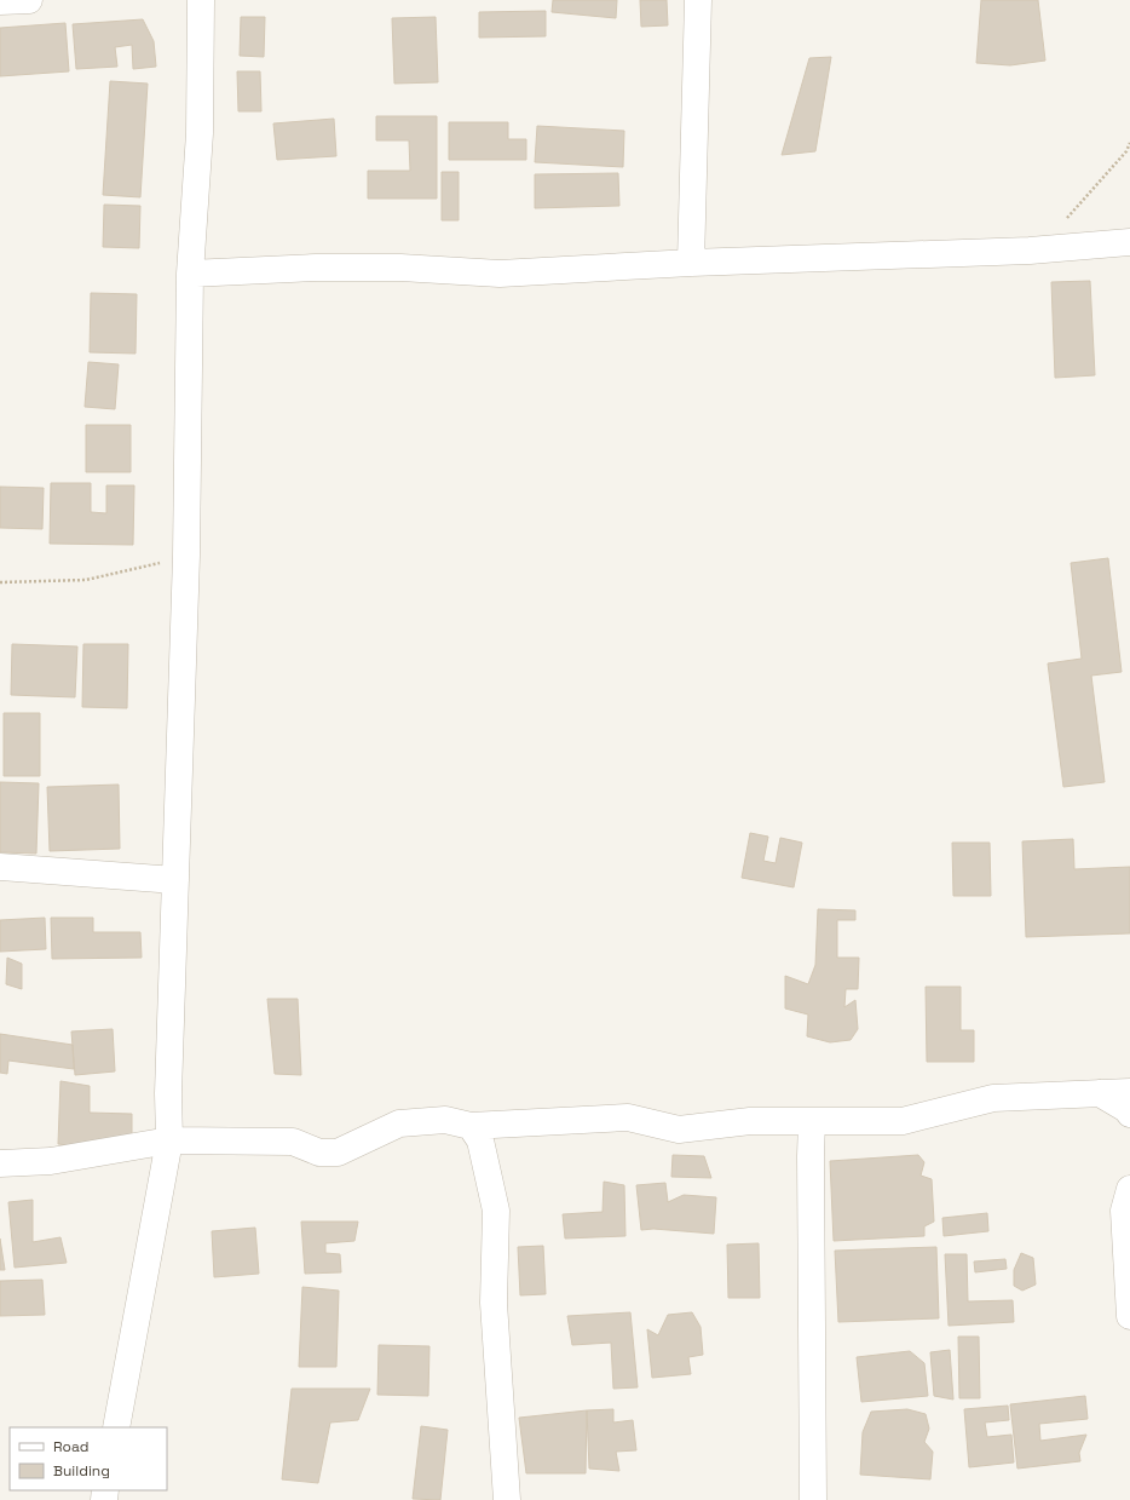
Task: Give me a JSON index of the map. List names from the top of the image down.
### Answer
{
  "legend": ["Road", "Building"]
}
